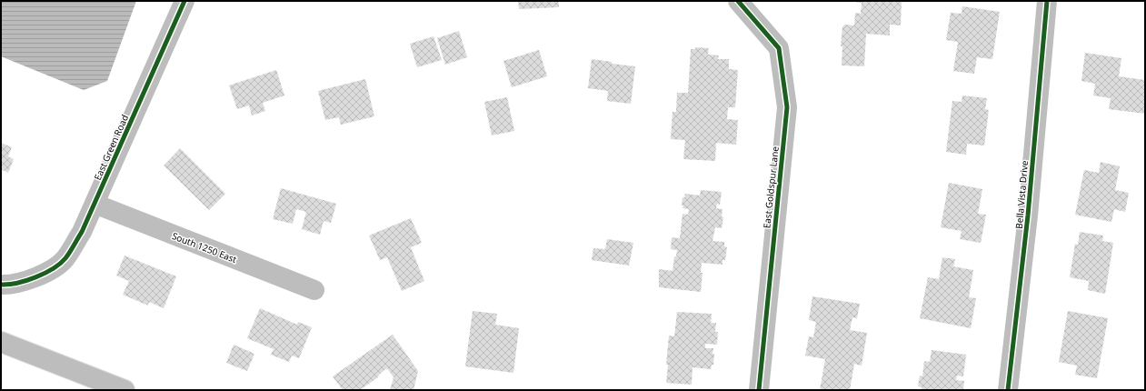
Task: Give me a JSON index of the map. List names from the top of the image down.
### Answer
{
  "streets": {
    "main road": [
      "East Green Road",
      "East Goldspur Lane",
      "Bella Vista Drive",
      "South 1250 East"
    ]
  },
  "crossings": [
    ["East Green Road", "South 1250 East"]
  ]
}
